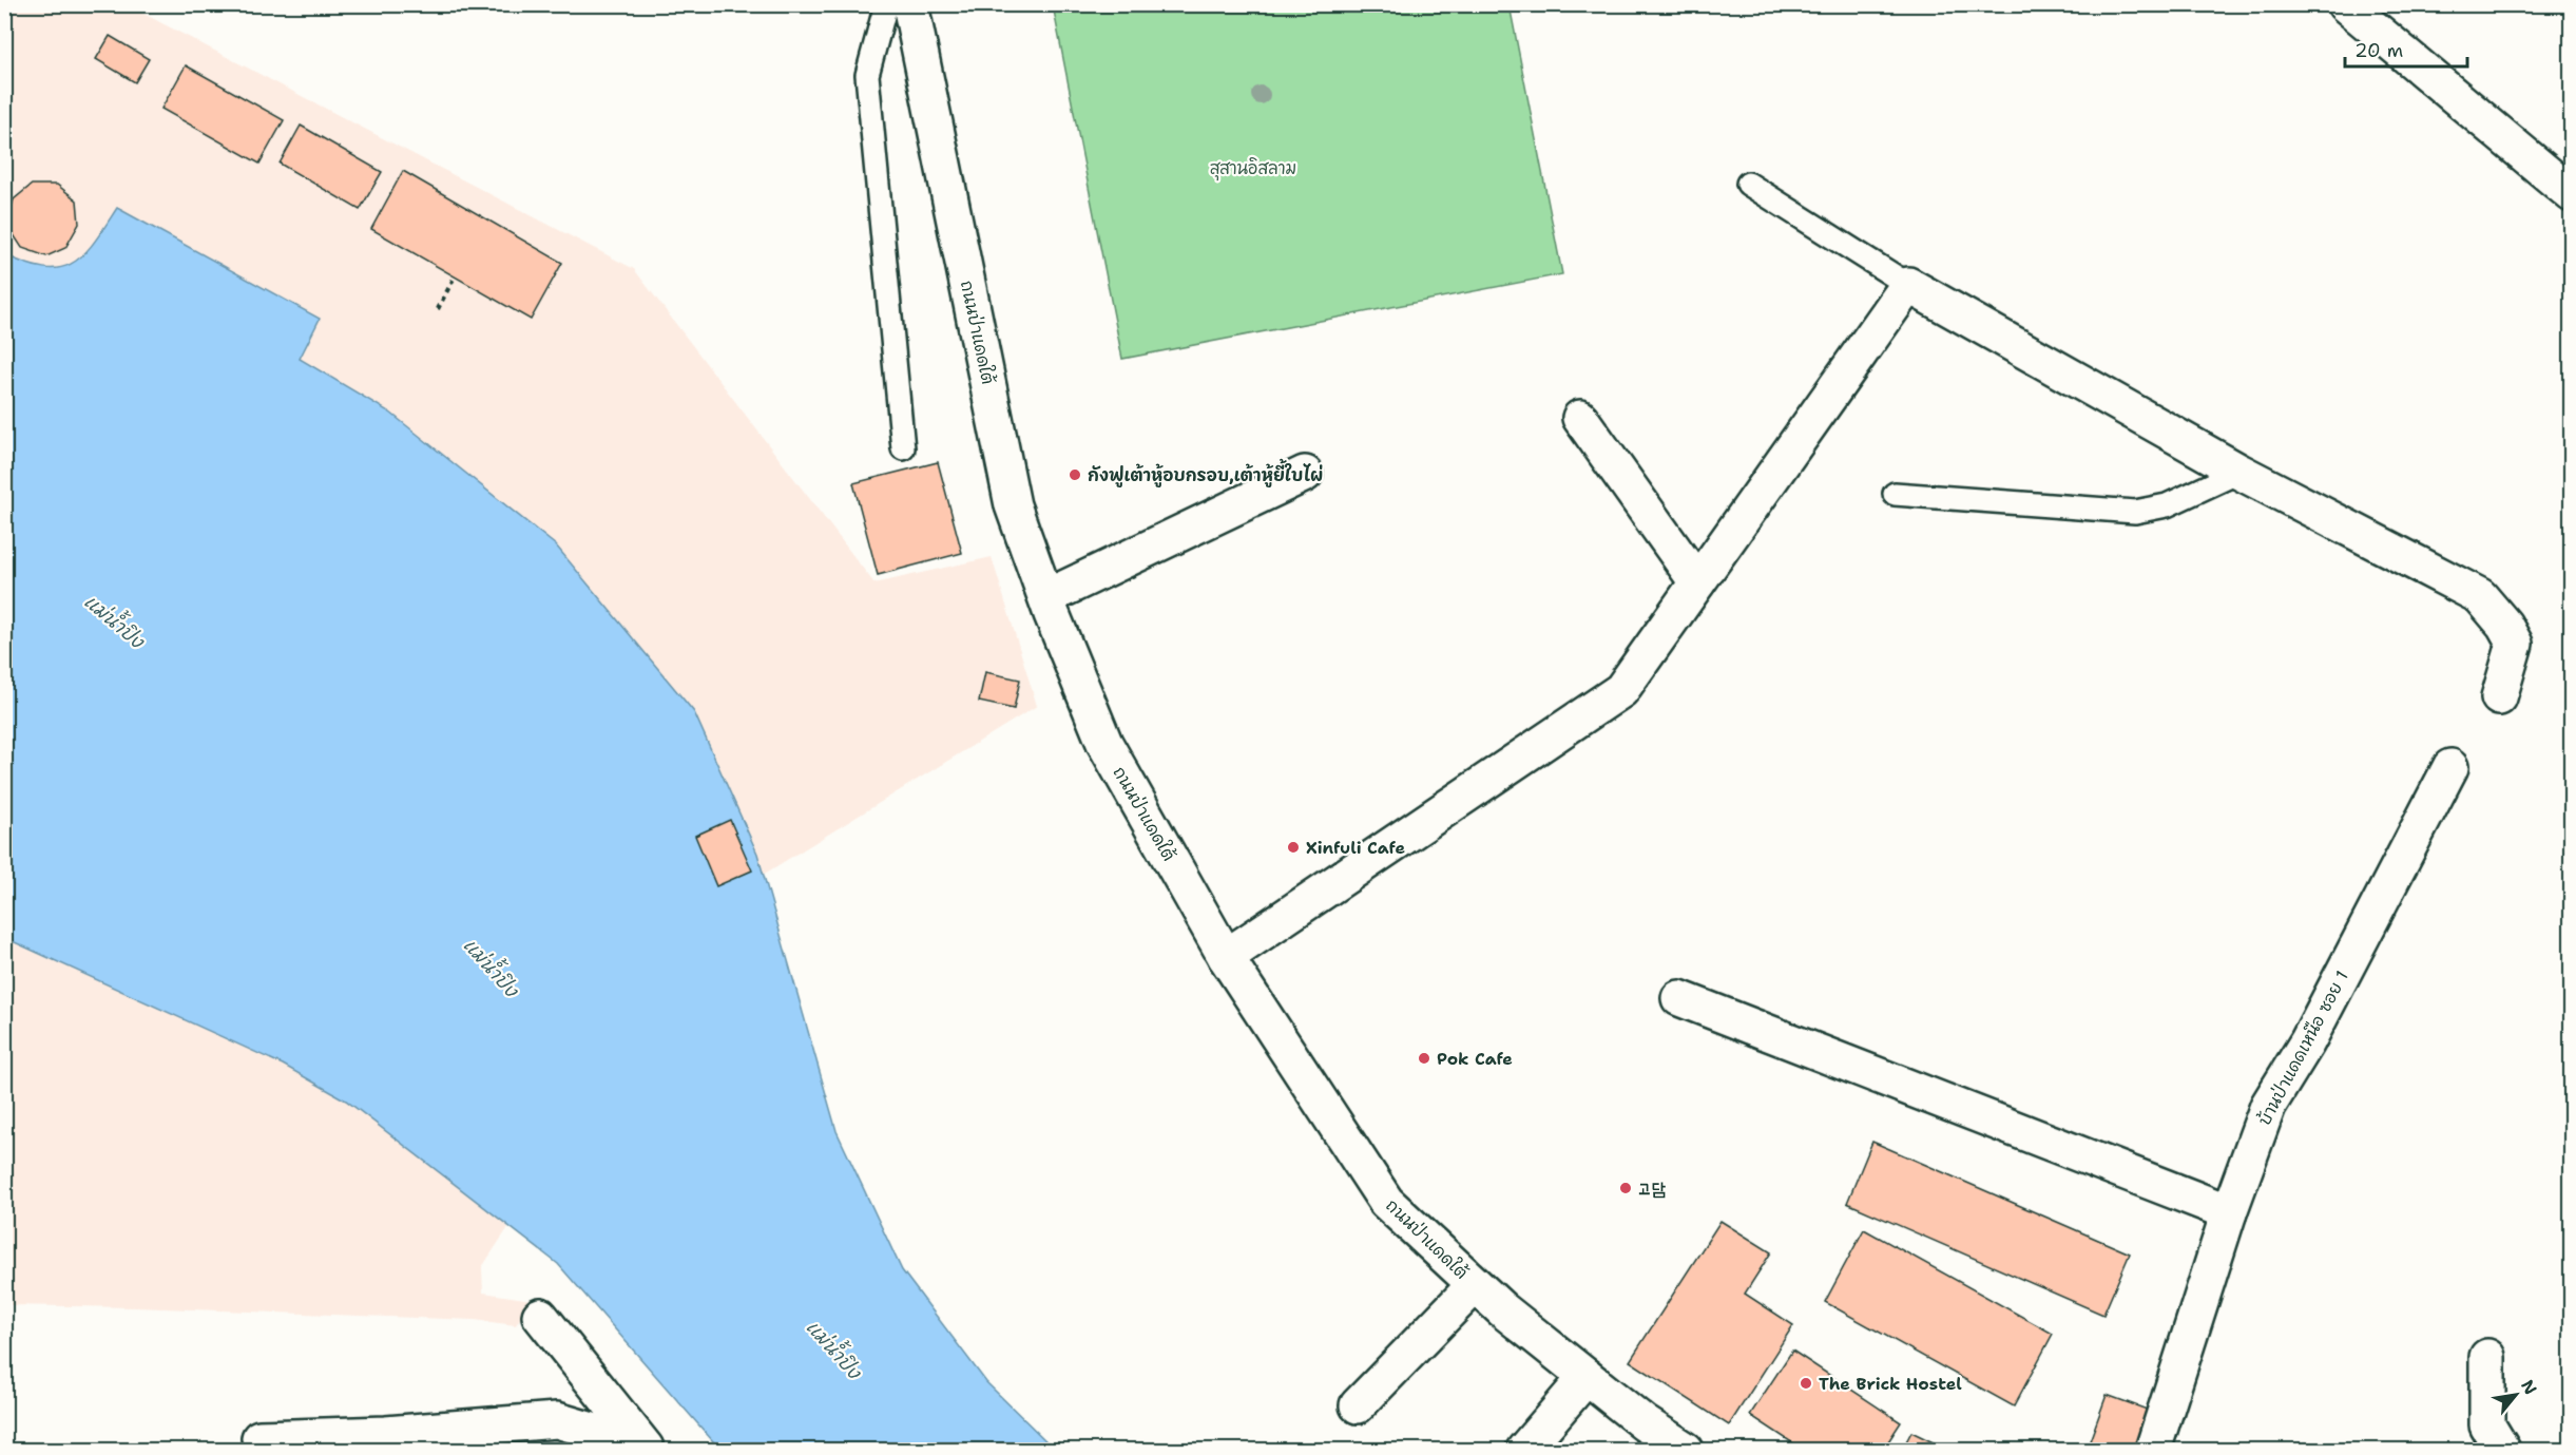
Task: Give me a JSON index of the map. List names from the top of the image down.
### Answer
{
  "streets": {
    "street": ["ถนนป่าแดดใต้", "บ้านป่าแดดเหนือ ซอย 1"]
  },
  "water": ["แม่น้ำปิง"],
  "parks": ["สุสานอิสลาม"],
  "places": [
    "กังฟูเต้าหู้อบกรอบ,เต้าหู้ยี้ใบไผ่",
    "Xinfuli Cafe",
    "Pok Cafe",
    "고담",
    "The Brick Hostel"
  ],
  "scale_bar": "20 m",
  "north": "top right"
}
